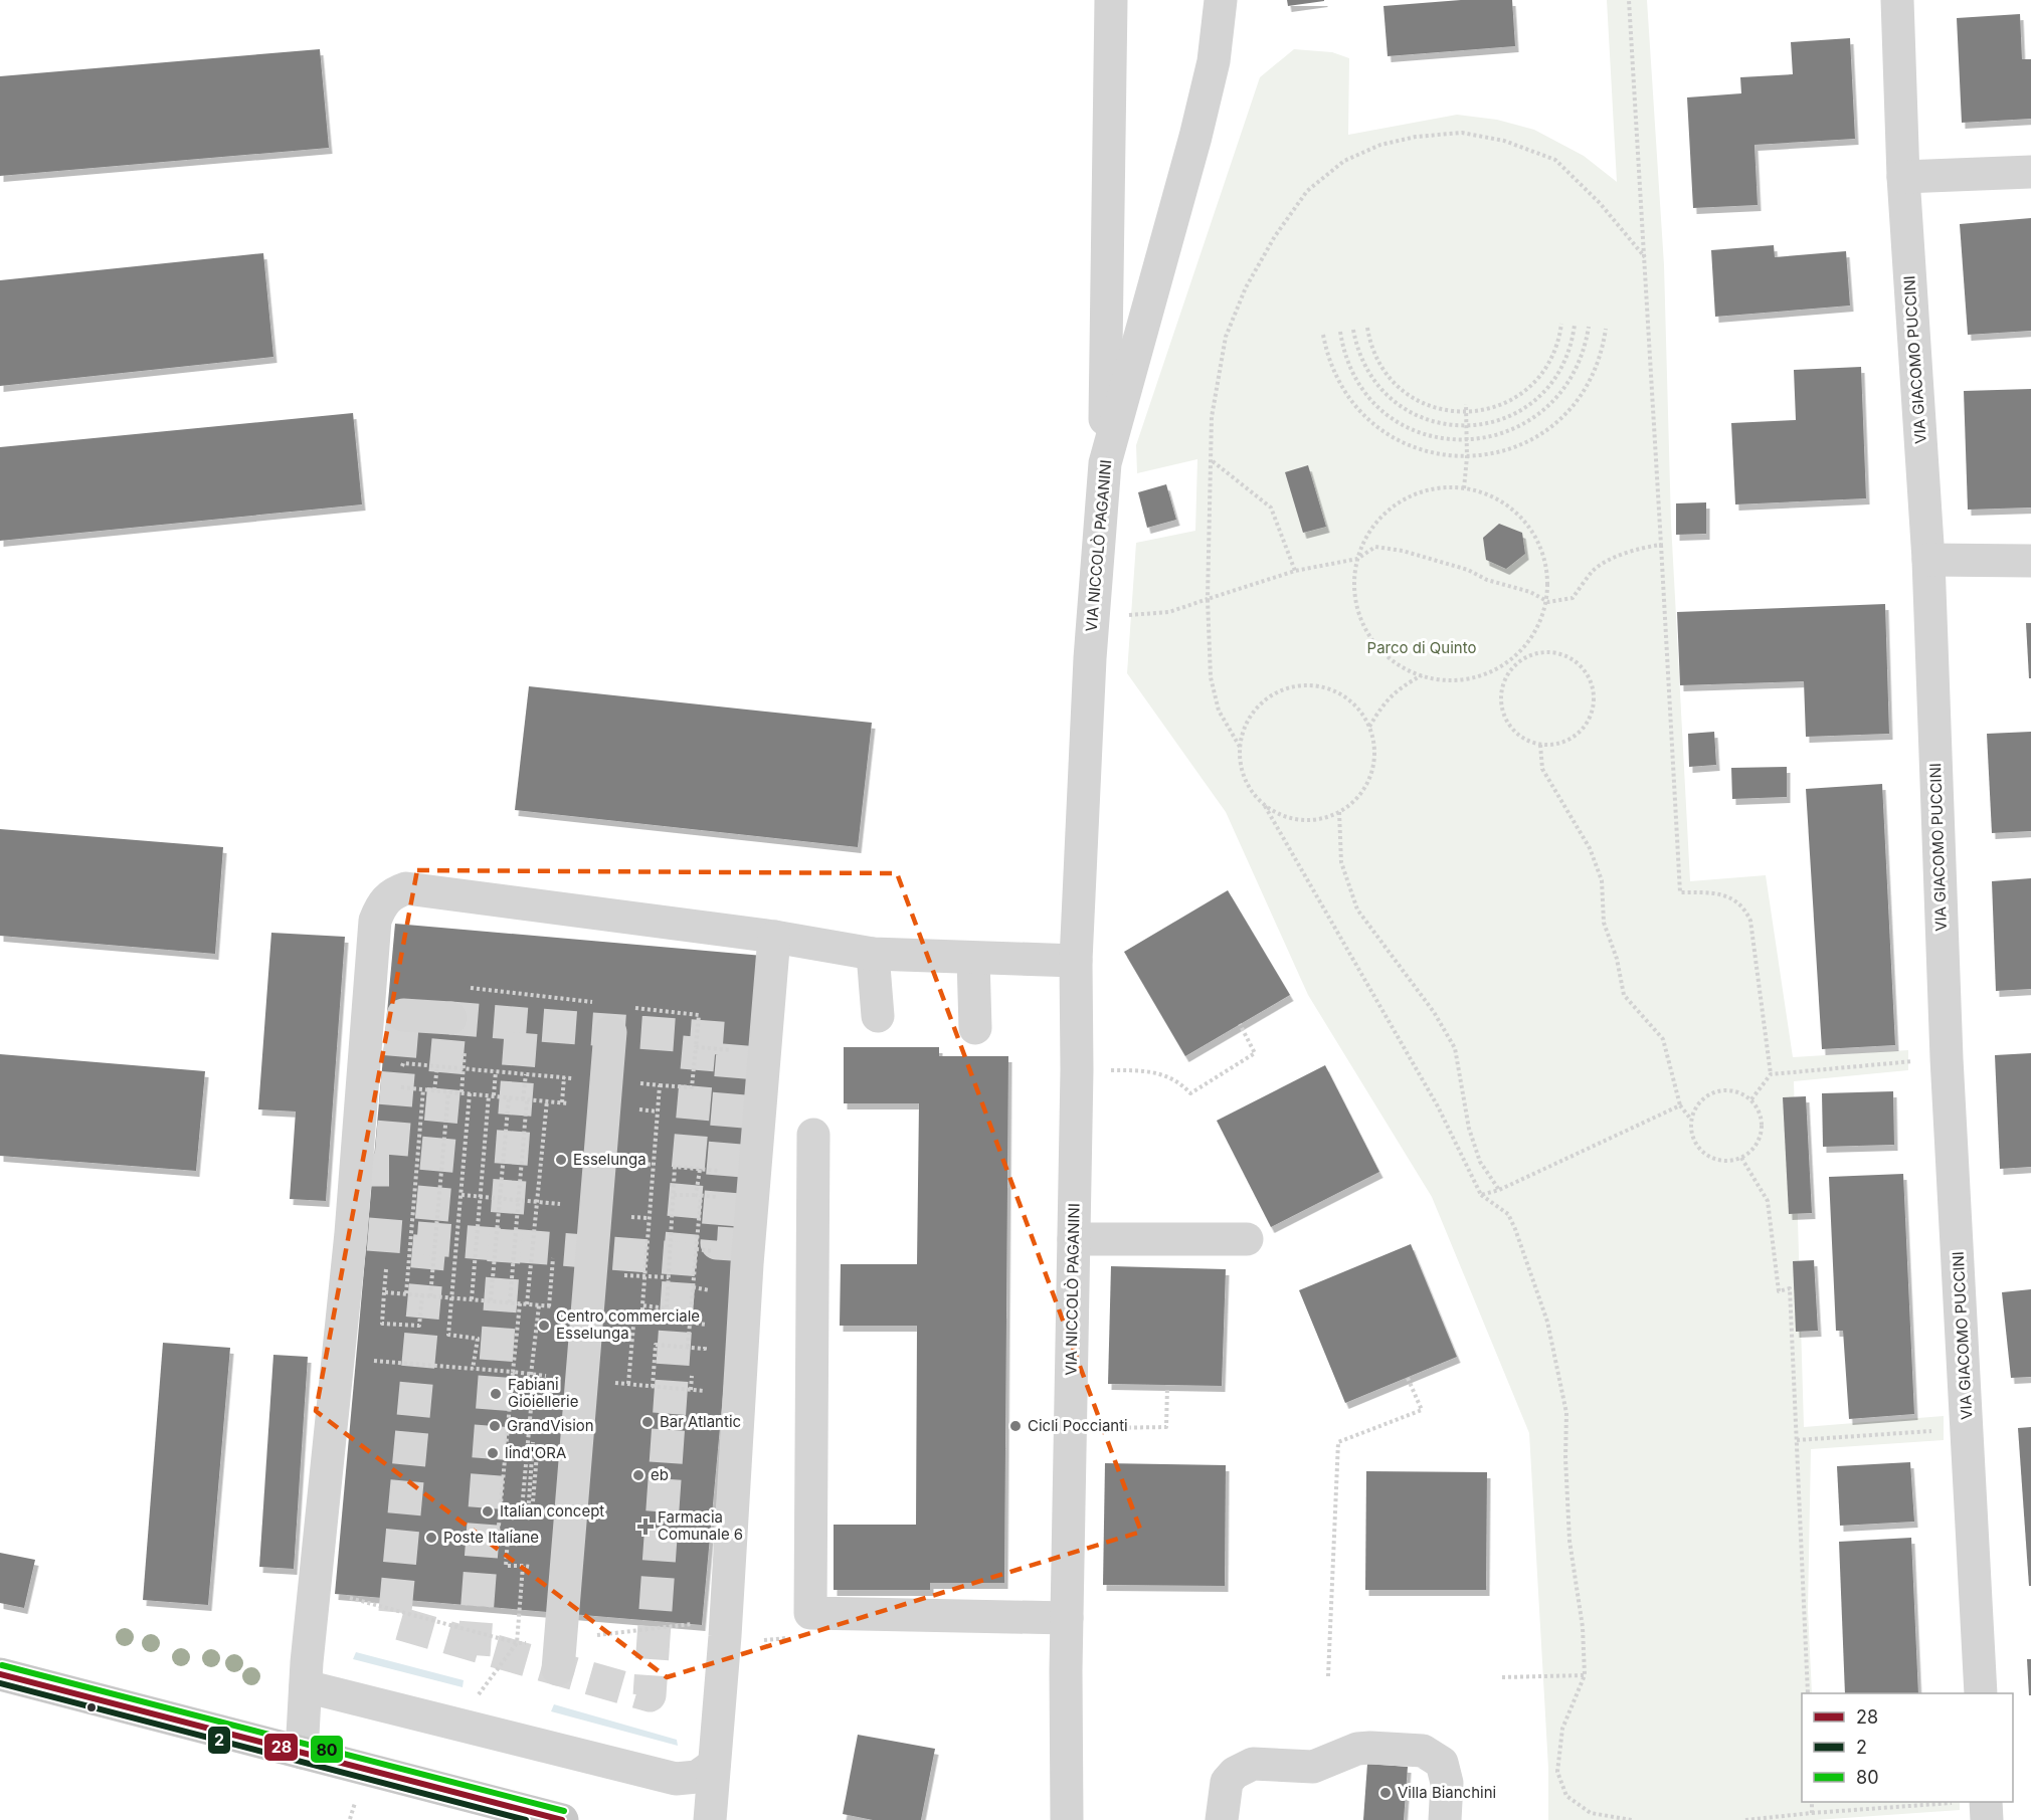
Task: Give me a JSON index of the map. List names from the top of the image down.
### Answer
{
  "streets": {
    "street": ["VIA GIACOMO PUCCINI", "VIA NICCOLÒ PAGANINI"]
  },
  "parks": ["Parco di Quinto"],
  "places": {
    "other": [
      "Esselunga",
      "Centro commerciale Esselunga",
      "Fabiani Gioiellerie",
      "Bar Atlantic",
      "GrandVision",
      "Cicli Poccianti",
      "lind'ORA",
      "eb",
      "Italian concept",
      "Poste Italiane",
      "Villa Bianchini"
    ],
    "health": ["Farmacia Comunale 6"]
  },
  "lines": ["transit line 80", "transit line 28", "transit line 2"],
  "legend": ["28", "2", "80"]
}
